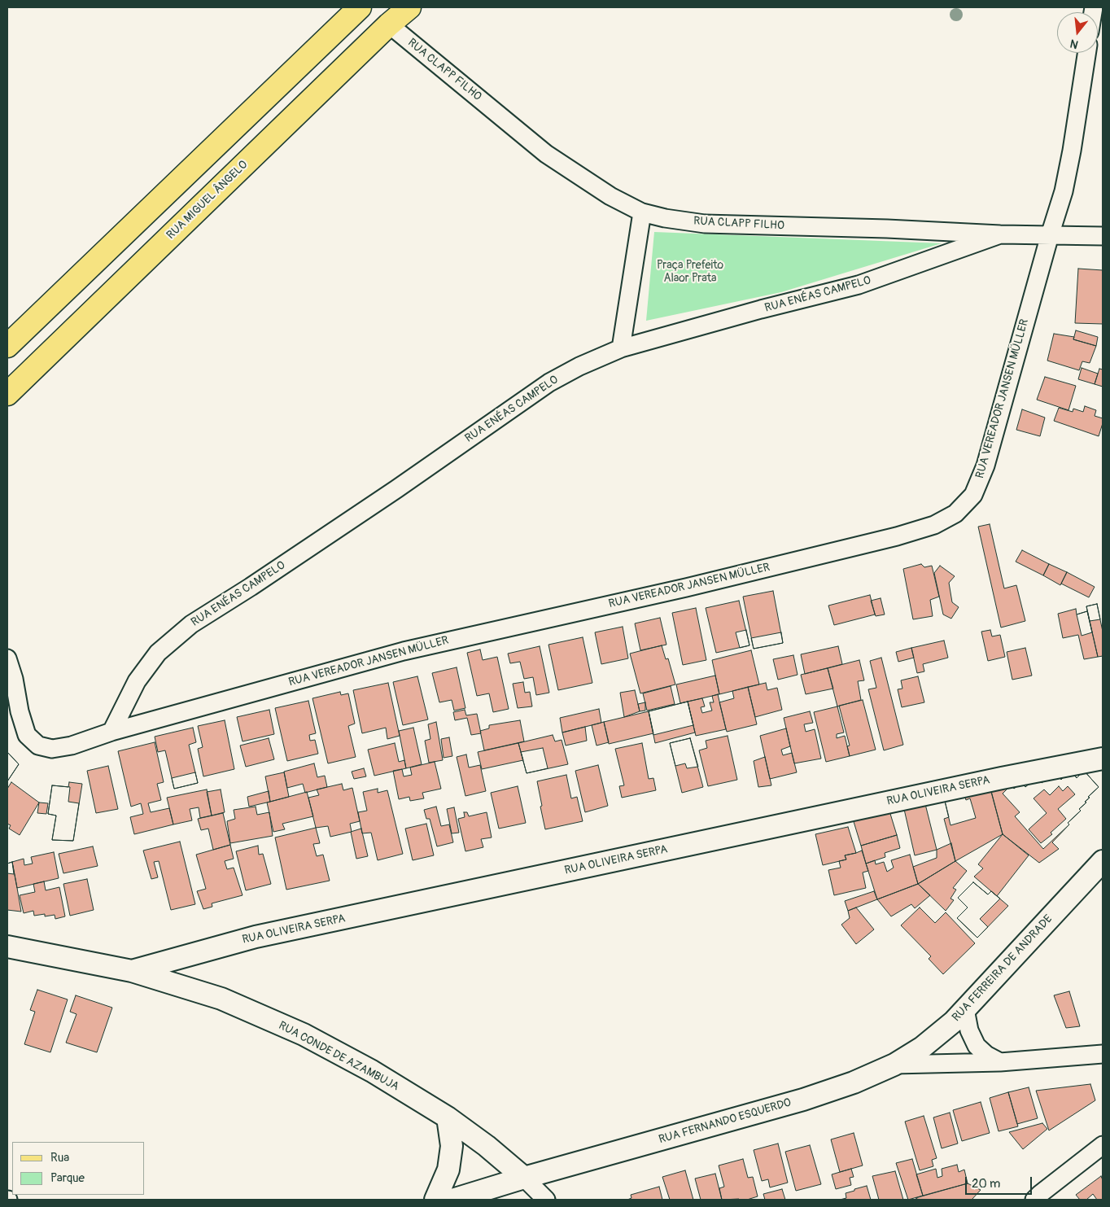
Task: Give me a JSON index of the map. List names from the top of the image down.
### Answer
{
  "streets": {
    "main road": ["RUA MIGUEL ÂNGELO"],
    "street": [
      "RUA CLAPP FILHO",
      "RUA ENÉAS CAMPELO",
      "RUA VEREADOR JANSEN MÜLLER",
      "RUA OLIVEIRA SERPA",
      "RUA FERREIRA DE ANDRADE",
      "RUA CONDE DE AZAMBUJA",
      "RUA FERNANDO ESQUERDO"
    ]
  },
  "crossings": [
    ["RUA CLAPP FILHO", "RUA MIGUEL ÂNGELO"],
    ["RUA CLAPP FILHO", "RUA ENÉAS CAMPELO"],
    ["RUA CLAPP FILHO", "RUA VEREADOR JANSEN MÜLLER"],
    ["RUA ENÉAS CAMPELO", "RUA VEREADOR JANSEN MÜLLER"],
    ["RUA OLIVEIRA SERPA", "RUA CONDE DE AZAMBUJA"],
    ["RUA FERREIRA DE ANDRADE", "RUA FERNANDO ESQUERDO"],
    ["RUA CONDE DE AZAMBUJA", "RUA FERNANDO ESQUERDO"]
  ],
  "parks": ["Praça Prefeito Alaor Prata"],
  "legend": ["Rua", "Parque"],
  "scale_bar": "20 m",
  "north": "bottom"
}
